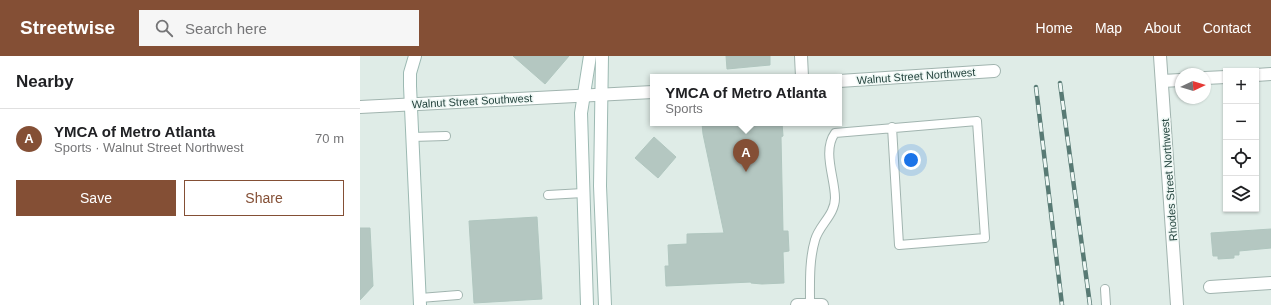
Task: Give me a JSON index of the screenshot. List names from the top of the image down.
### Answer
{
  "streets": {
    "street": ["Walnut Street Northwest", "Walnut Street Southwest", "Rhodes Street Northwest"]
  },
  "north": "right",
  "page": {
    "header": "Streetwise",
    "search": "Search here",
    "nav": [
      "Home",
      "Map",
      "About",
      "Contact"
    ],
    "heading": "Nearby",
    "map_buttons": ["+", "−"],
    "popup": ["YMCA of Metro Atlanta", "Sports"],
    "list": [
      {
        "mark": "A",
        "name": "YMCA of Metro Atlanta",
        "note": "Sports · Walnut Street Northwest",
        "value": "70 m"
      }
    ],
    "pins": "A",
    "buttons": ["Save", "Share"]
  }
}
